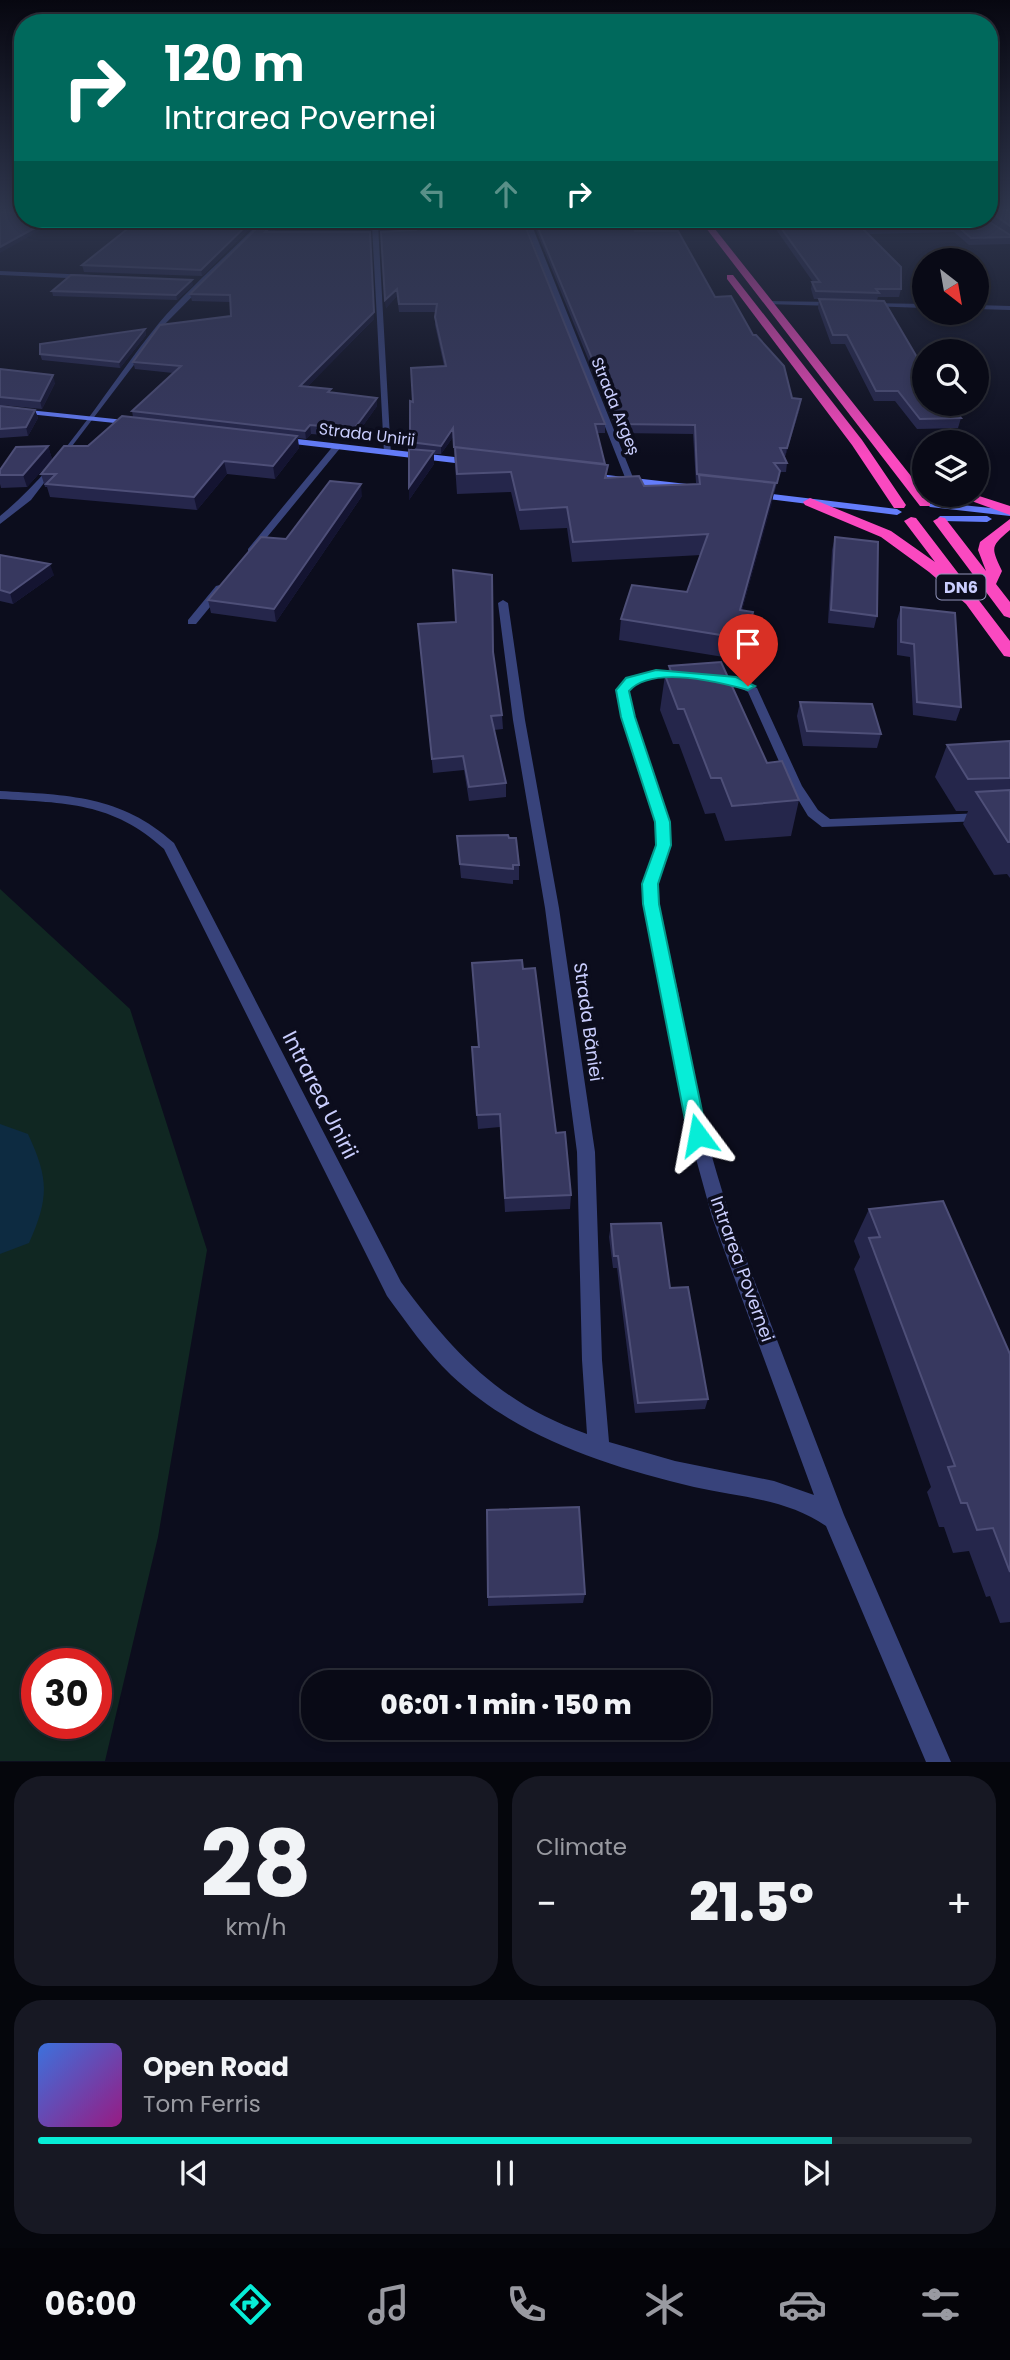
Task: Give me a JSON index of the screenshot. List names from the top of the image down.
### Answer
{
  "streets": {
    "highway": ["DN6"],
    "main road": ["Strada Unirii"],
    "street": [
      "Strada Argeș",
      "Strada Băniei",
      "Intrarea Unirii",
      "Intrarea Povernei"
    ]
  },
  "crossings": [
    ["Strada Băniei", "Intrarea Unirii"],
    ["Intrarea Unirii", "Intrarea Povernei"]
  ],
  "north": "bottom right",
  "page": {
    "turn": ["120 m", "Intrarea Povernei"],
    "limit": "30",
    "trip": "06:01 · 1 min · 150 m",
    "tile": [
      ["28", "km/h"],
      "Climate"
    ],
    "heat": ["−", "21.5°", "+"],
    "song": ["Open Road", "Tom Ferris"],
    "tabs": "06:00"
  }
}
